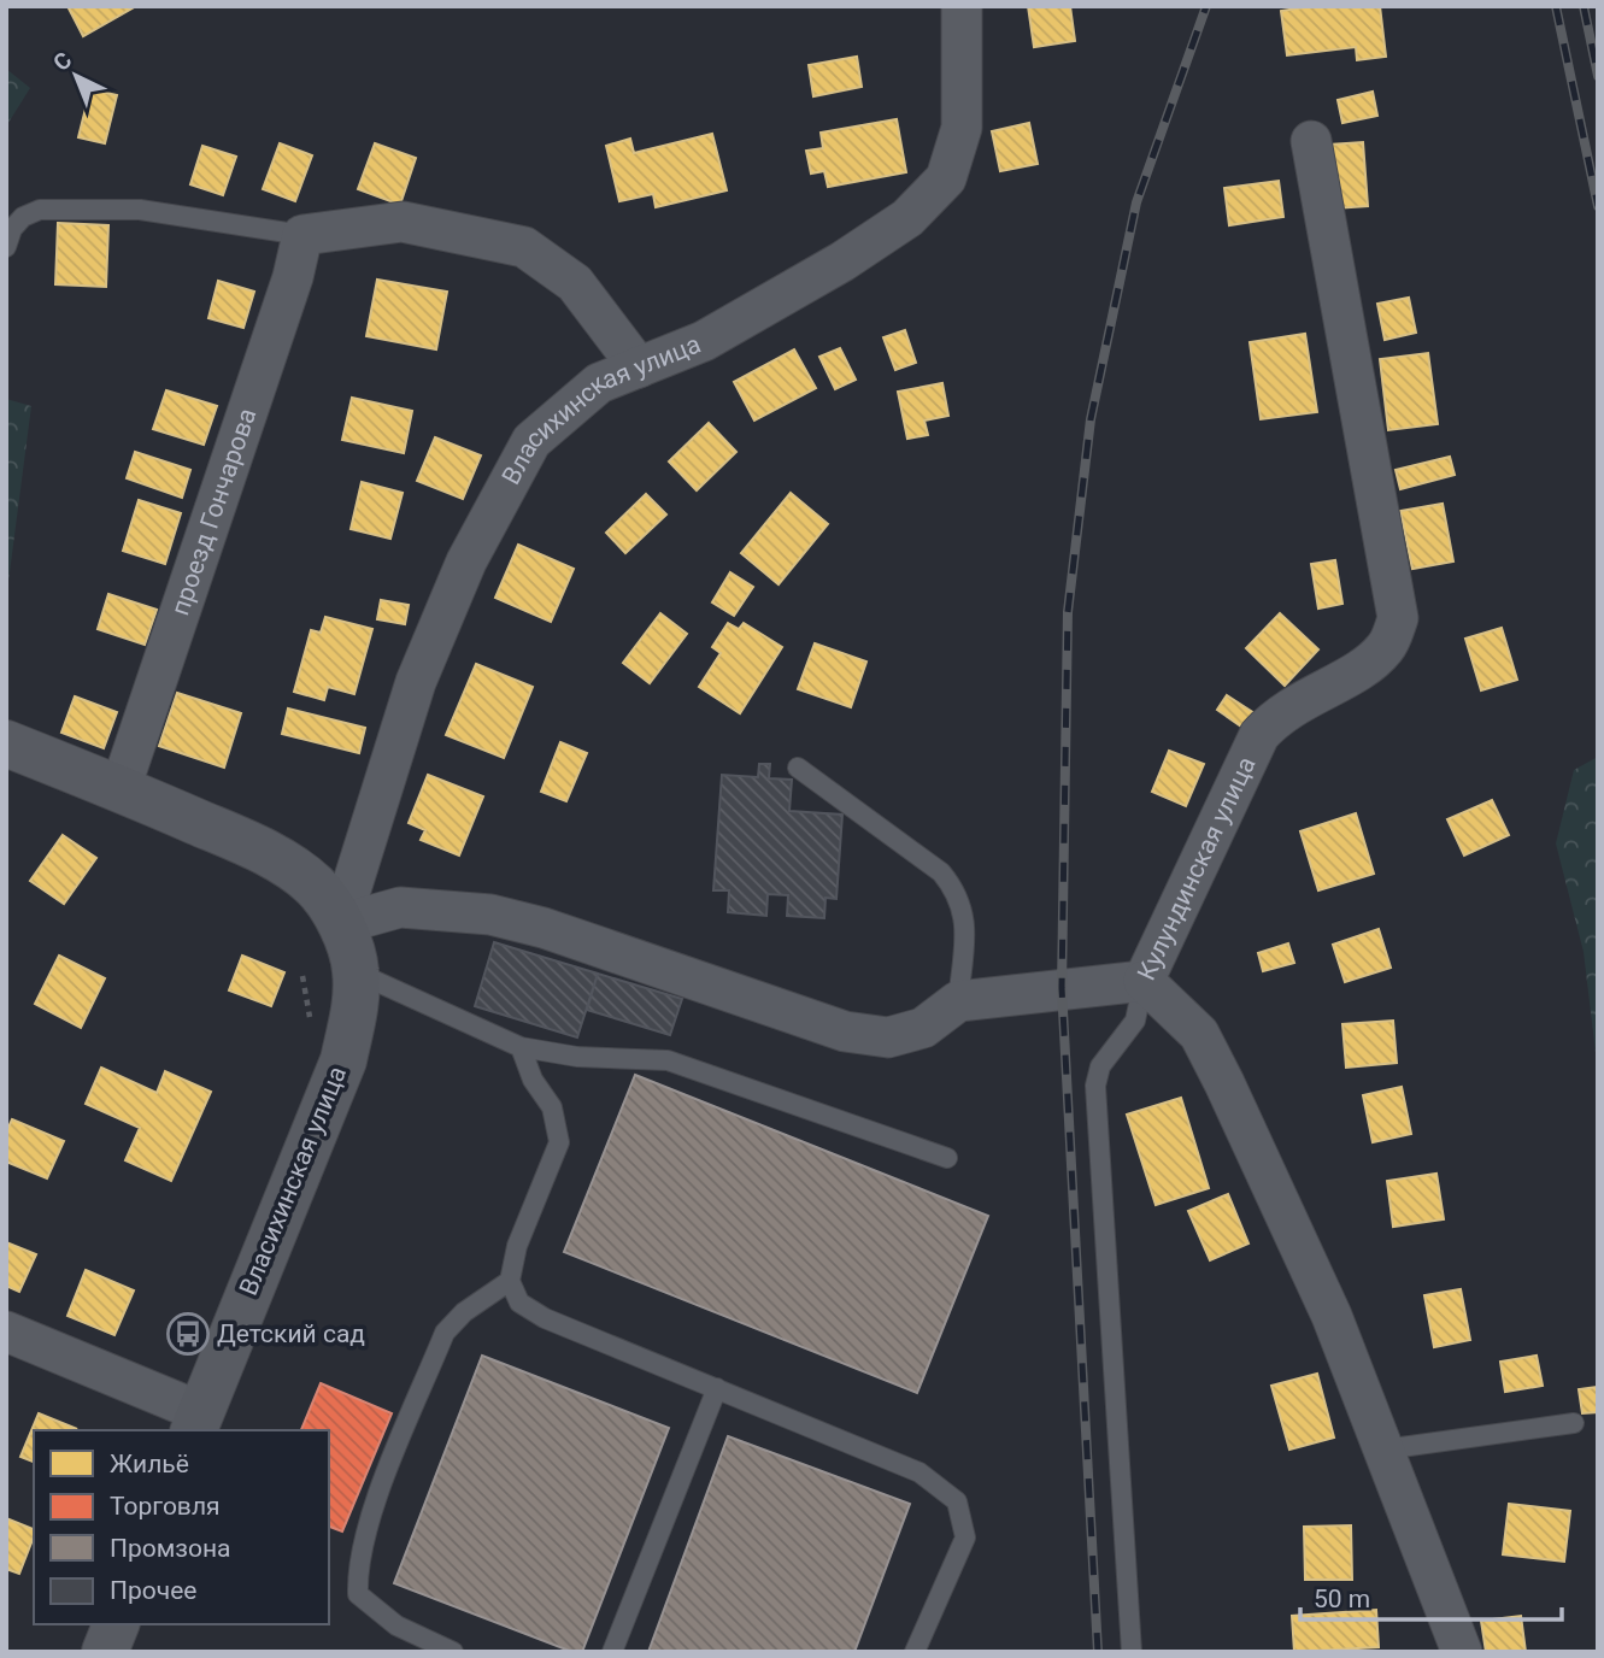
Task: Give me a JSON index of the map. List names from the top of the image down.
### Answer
{
  "streets": {
    "street": ["Власихинская улица", "проезд Гончарова", "Кулундинская улица"]
  },
  "crossings": [
    ["Власихинская улица", "проезд Гончарова"]
  ],
  "places": {
    "bus stop": ["Детский сад"]
  },
  "legend": [
    "Жильё",
    "Торговля",
    "Промзона",
    "Прочее"
  ],
  "scale_bar": "50 m",
  "north": "top left"
}
